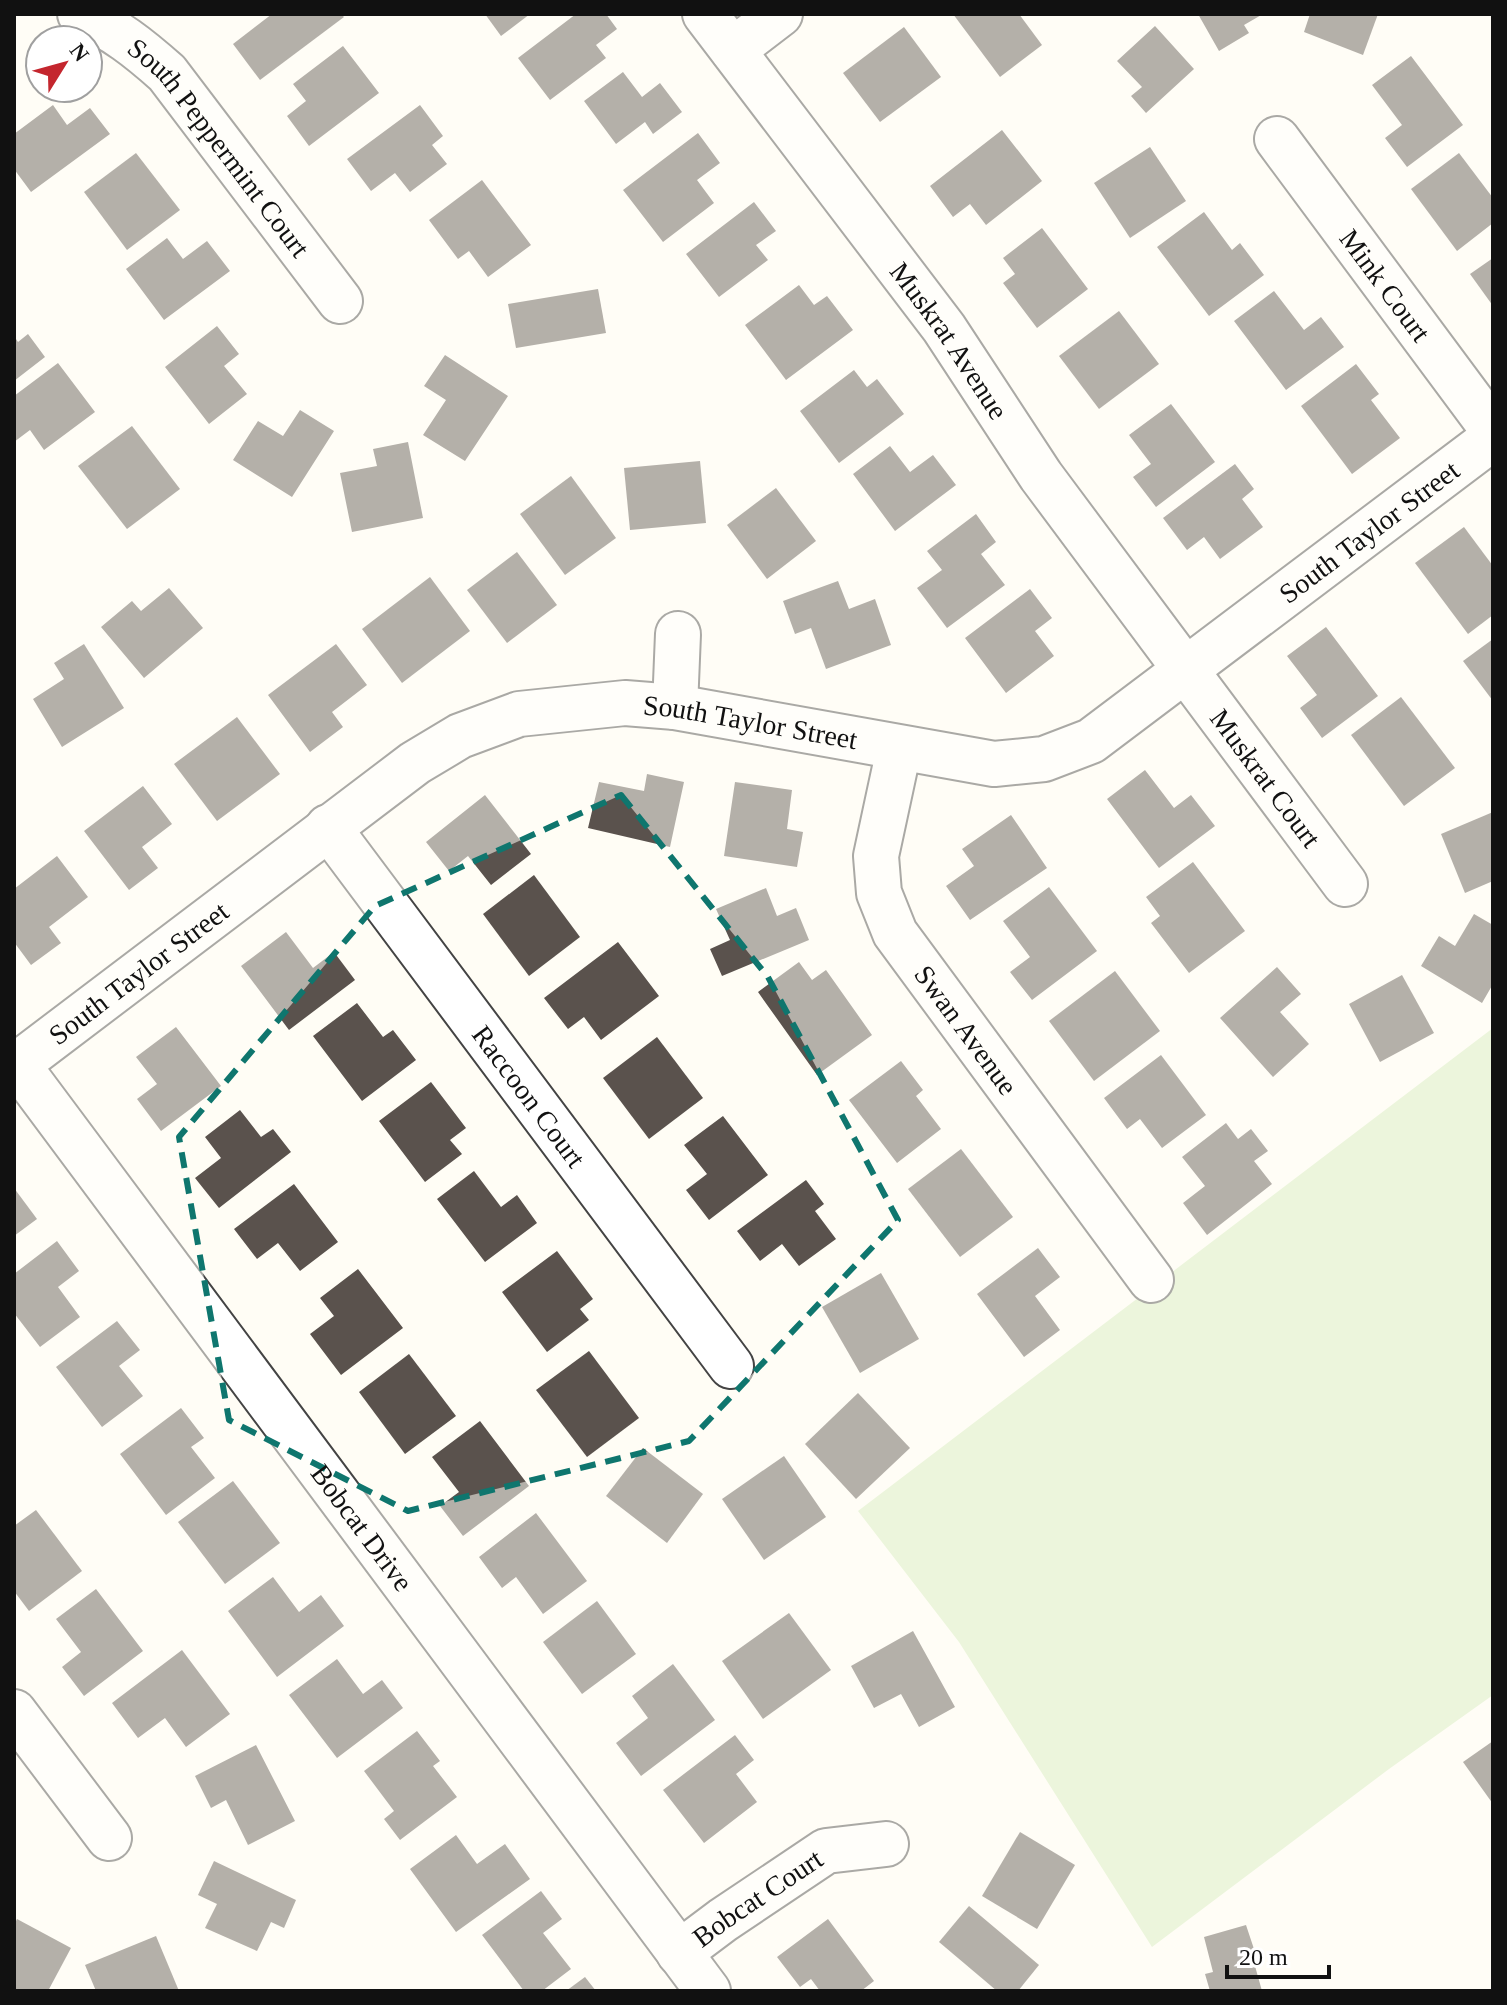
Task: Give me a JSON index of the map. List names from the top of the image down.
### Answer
{
  "streets": {
    "street": [
      "South Peppermint Court",
      "Mink Court",
      "Muskrat Avenue",
      "South Taylor Street",
      "Muskrat Court",
      "Swan Avenue",
      "Raccoon Court",
      "Bobcat Drive",
      "Bobcat Court"
    ]
  },
  "crossings": [
    ["Muskrat Avenue", "South Taylor Street"],
    ["Muskrat Avenue", "Muskrat Court"],
    ["South Taylor Street", "Muskrat Court"],
    ["South Taylor Street", "Swan Avenue"],
    ["South Taylor Street", "Raccoon Court"],
    ["South Taylor Street", "Bobcat Drive"],
    ["Bobcat Drive", "Bobcat Court"]
  ],
  "scale_bar": "20 m",
  "north": "top right"
}
